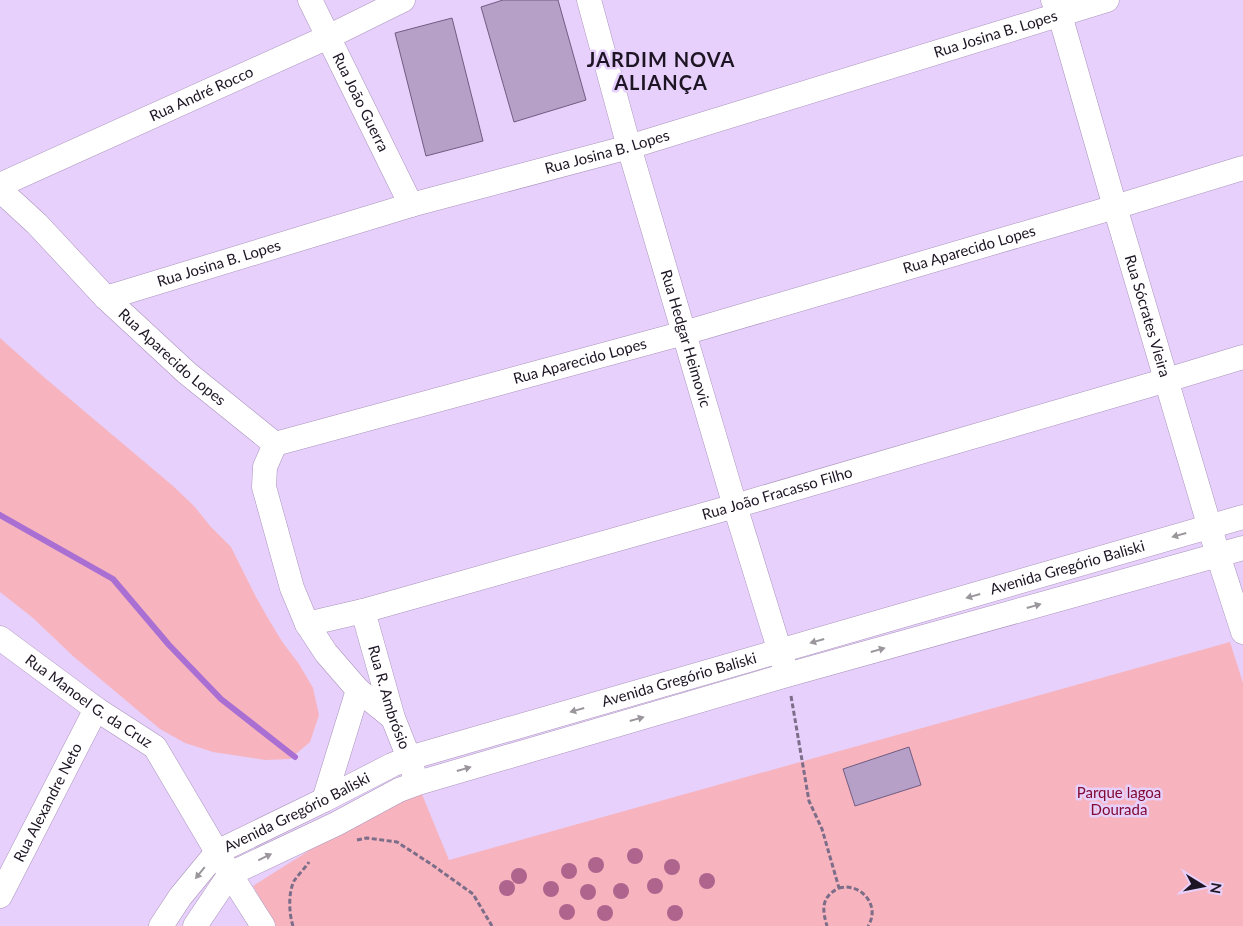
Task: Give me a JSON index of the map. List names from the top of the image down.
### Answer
{
  "streets": {
    "street": [
      "Rua Josina B. Lopes",
      "Rua André Rocco",
      "Rua João Guerra",
      "Rua Aparecido Lopes",
      "Rua Sócrates Vieira",
      "Rua Hedgar Heimovic",
      "Rua João Fracasso Filho",
      "Avenida Gregório Baliski",
      "Rua R. Ambrósio",
      "Rua Manoel G. da Cruz",
      "Rua Alexandre Neto"
    ]
  },
  "crossings": [
    ["Rua Josina B. Lopes", "Rua João Guerra"],
    ["Rua Josina B. Lopes", "Rua Aparecido Lopes"],
    ["Rua Josina B. Lopes", "Rua Sócrates Vieira"],
    ["Rua Josina B. Lopes", "Rua Hedgar Heimovic"],
    ["Rua André Rocco", "Rua João Guerra"],
    ["Rua Aparecido Lopes", "Rua Sócrates Vieira"],
    ["Rua Aparecido Lopes", "Rua Hedgar Heimovic"],
    ["Rua Sócrates Vieira", "Rua João Fracasso Filho"],
    ["Rua Sócrates Vieira", "Avenida Gregório Baliski"],
    ["Rua Hedgar Heimovic", "Rua João Fracasso Filho"],
    ["Rua Hedgar Heimovic", "Avenida Gregório Baliski"],
    ["Rua João Fracasso Filho", "Rua R. Ambrósio"],
    ["Avenida Gregório Baliski", "Rua R. Ambrósio"],
    ["Avenida Gregório Baliski", "Rua Manoel G. da Cruz"],
    ["Rua Manoel G. da Cruz", "Rua Alexandre Neto"]
  ],
  "districts": ["JARDIM NOVA ALIANÇA"],
  "parks": ["Parque lagoa Dourada"],
  "north": "right"
}
